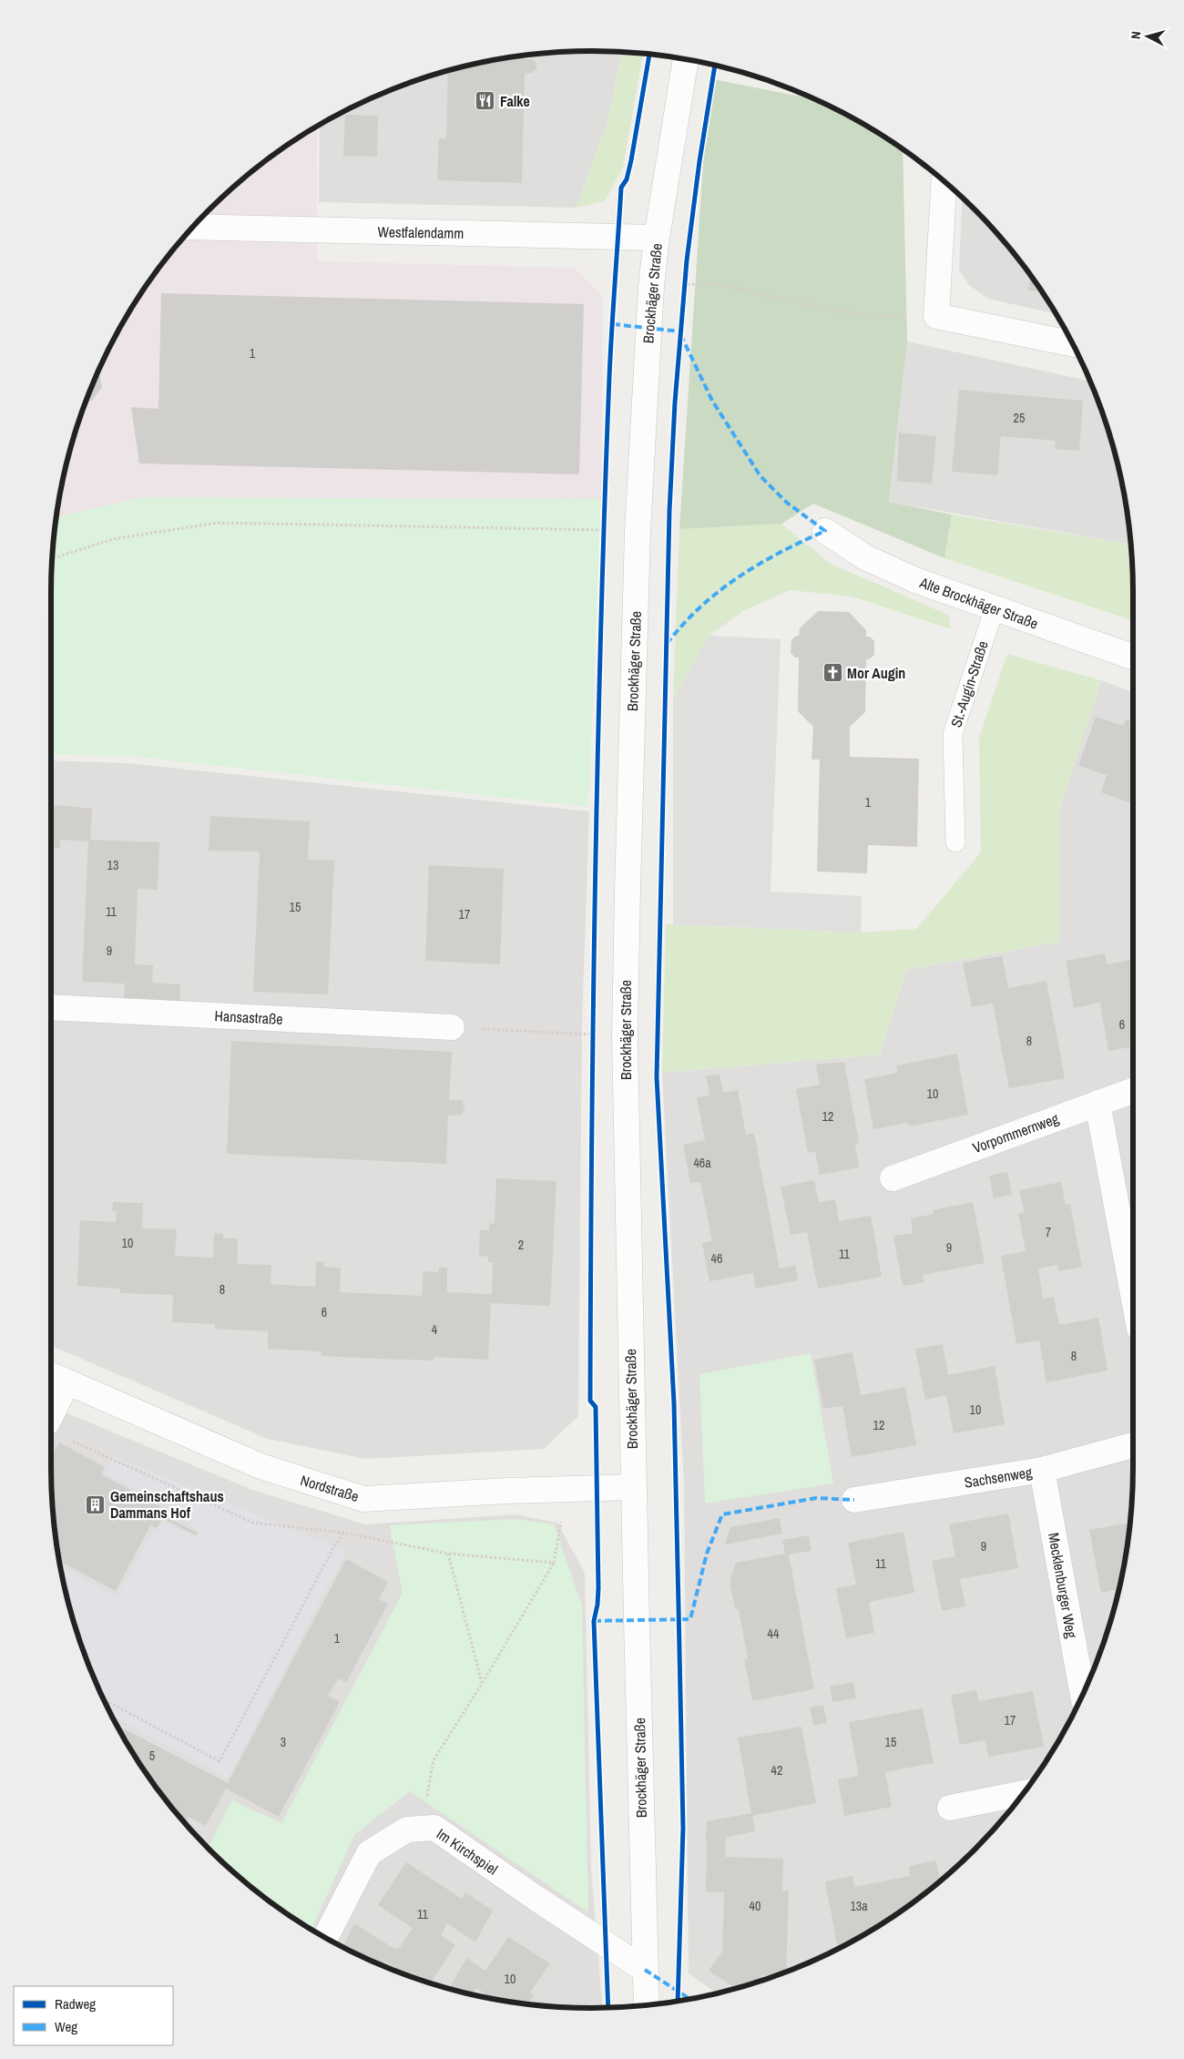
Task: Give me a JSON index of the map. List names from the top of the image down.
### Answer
{
  "streets": {
    "street": [
      "Westfalendamm",
      "Brockhäger Straße",
      "Alte Brockhäger Straße",
      "Hansastraße",
      "Vorpommernweg",
      "Sachsenweg",
      "Nordstraße",
      "Mecklenburger Weg",
      "Im Kirchspiel"
    ],
    "lane": ["St.-Augin-Straße"]
  },
  "crossings": [
    ["Westfalendamm", "Brockhäger Straße"],
    ["Brockhäger Straße", "Nordstraße"],
    ["Brockhäger Straße", "Im Kirchspiel"],
    ["Alte Brockhäger Straße", "St.-Augin-Straße"],
    ["Sachsenweg", "Mecklenburger Weg"]
  ],
  "places": {
    "restaurant": ["Falke"],
    "church": ["Mor Augin"],
    "building": ["Gemeinschaftshaus Dammans Hof"]
  },
  "house_numbers": [
    "1",
    "25",
    "1",
    "13",
    "15",
    "11",
    "17",
    "9",
    "6",
    "8",
    "10",
    "12",
    "46a",
    "7",
    "10",
    "2",
    "9",
    "11",
    "46",
    "8",
    "6",
    "4",
    "8",
    "10",
    "12",
    "9",
    "11",
    "44",
    "1",
    "17",
    "3",
    "15",
    "5",
    "42",
    "40",
    "13a",
    "11",
    "10"
  ],
  "legend": ["Radweg", "Weg"],
  "north": "left"
}
